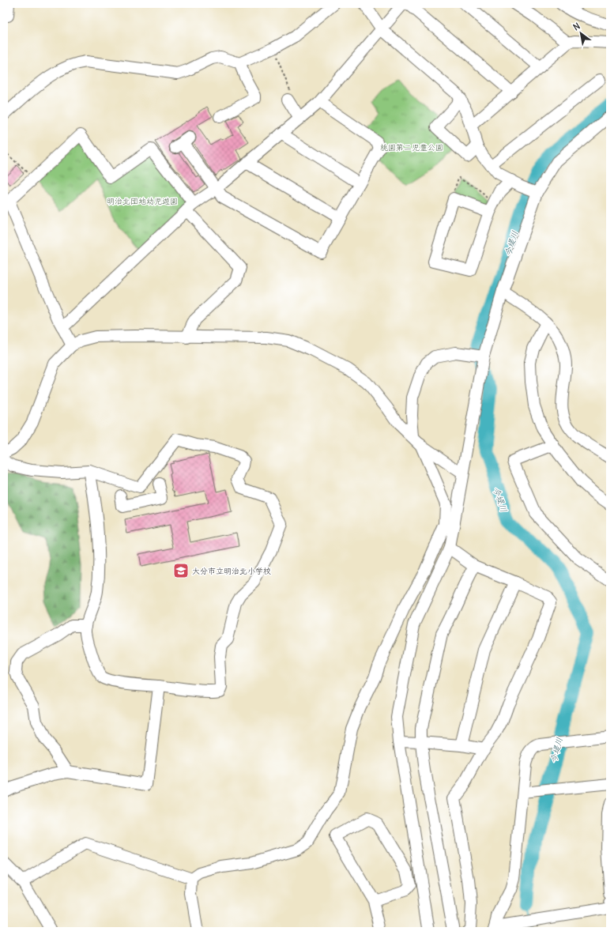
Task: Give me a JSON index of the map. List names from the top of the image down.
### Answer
{
  "water": ["今堤川"],
  "parks": ["桃園第二児童公園", "明治北団地幼児遊園"],
  "places": {
    "school or university": ["大分市立明治北小学校"]
  },
  "north": "top left"
}
